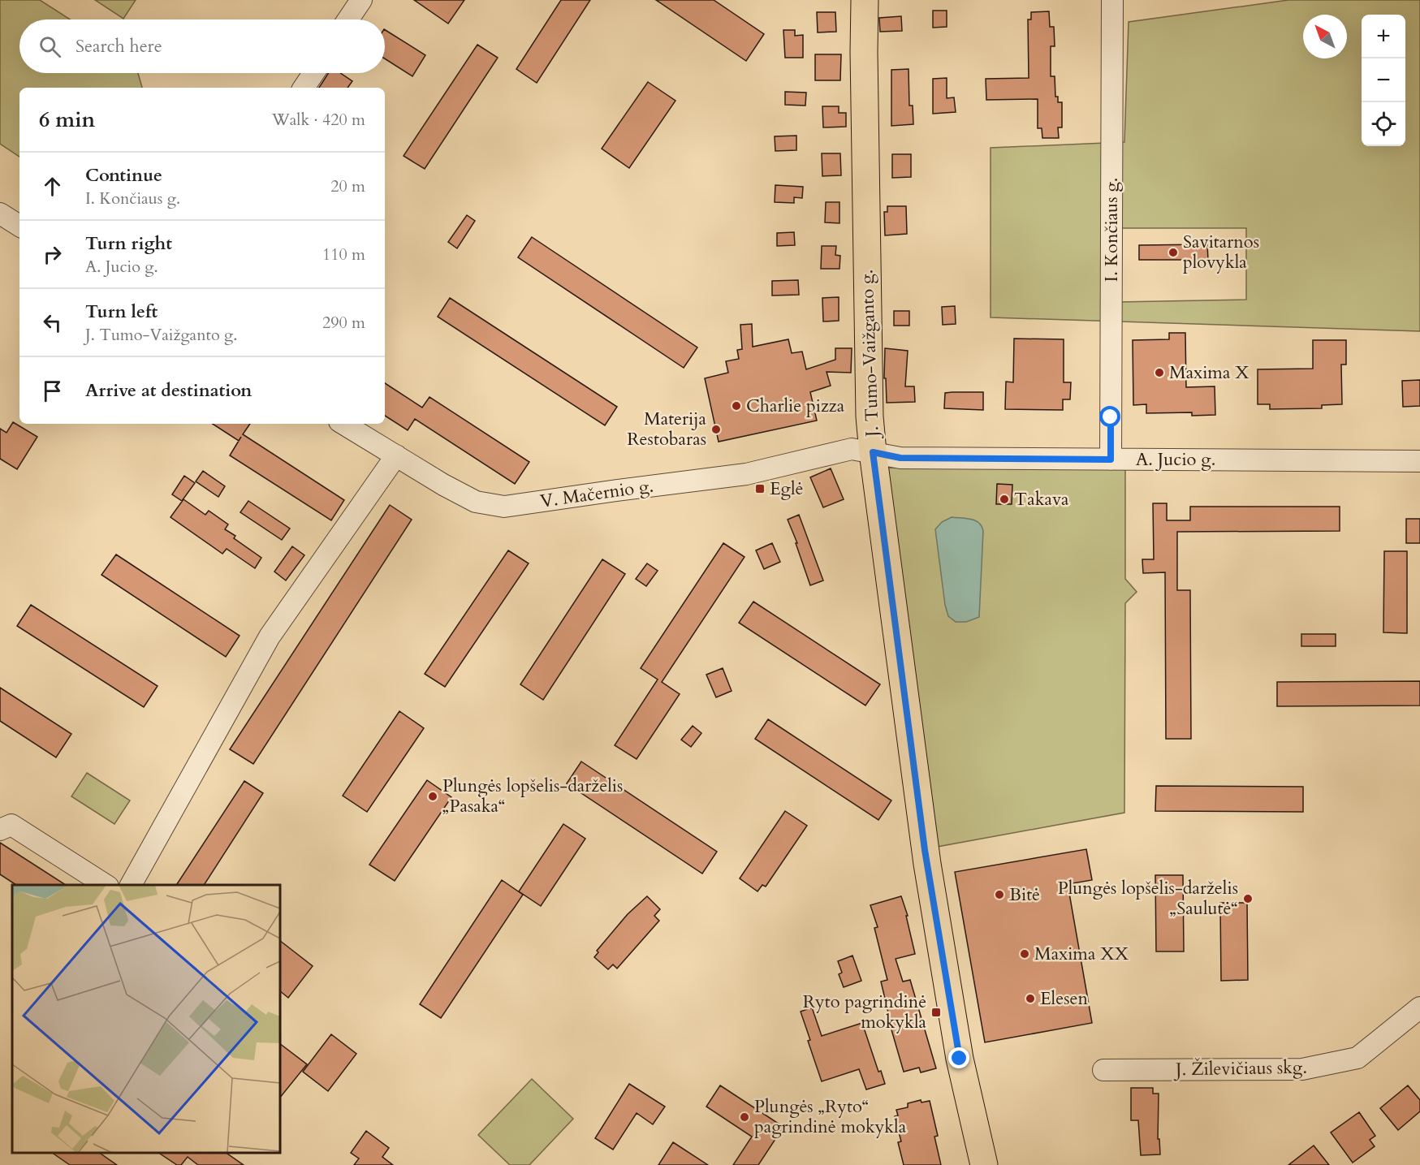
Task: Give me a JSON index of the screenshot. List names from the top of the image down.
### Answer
{
  "streets": {
    "main road": ["J. Tumo-Vaižganto g."],
    "street": [
      "I. Končiaus g.",
      "A. Jucio g.",
      "V. Mačernio g.",
      "J. Žilevičiaus skg."
    ]
  },
  "crossings": [
    ["I. Končiaus g.", "A. Jucio g."],
    ["J. Tumo-Vaižganto g.", "A. Jucio g."],
    ["J. Tumo-Vaižganto g.", "V. Mačernio g."],
    ["A. Jucio g.", "V. Mačernio g."]
  ],
  "places": {
    "other": [
      "Savitarnos plovykla",
      "Maxima X",
      "Charlie pizza",
      "Materija Restobaras",
      "Takava",
      "Plungės lopšelis-darželis „Pasaka“",
      "Bitė",
      "Plungės lopšelis-darželis „Saulutė“",
      "Maxima XX",
      "Elesen",
      "Plungės „Ryto“ pagrindinė mokykla"
    ],
    "transit": ["Eglė", "Ryto pagrindinė mokykla"]
  },
  "north": "top left",
  "page": {
    "map_buttons": ["+", "−"],
    "search": "Search here",
    "heading": ["6 min", "Walk · 420 m"],
    "list": [
      ["Continue", "I. Končiaus g.", "20 m"],
      ["Turn right", "A. Jucio g.", "110 m"],
      ["Turn left", "J. Tumo-Vaižganto g.", "290 m"],
      "Arrive at destination"
    ]
  }
}
